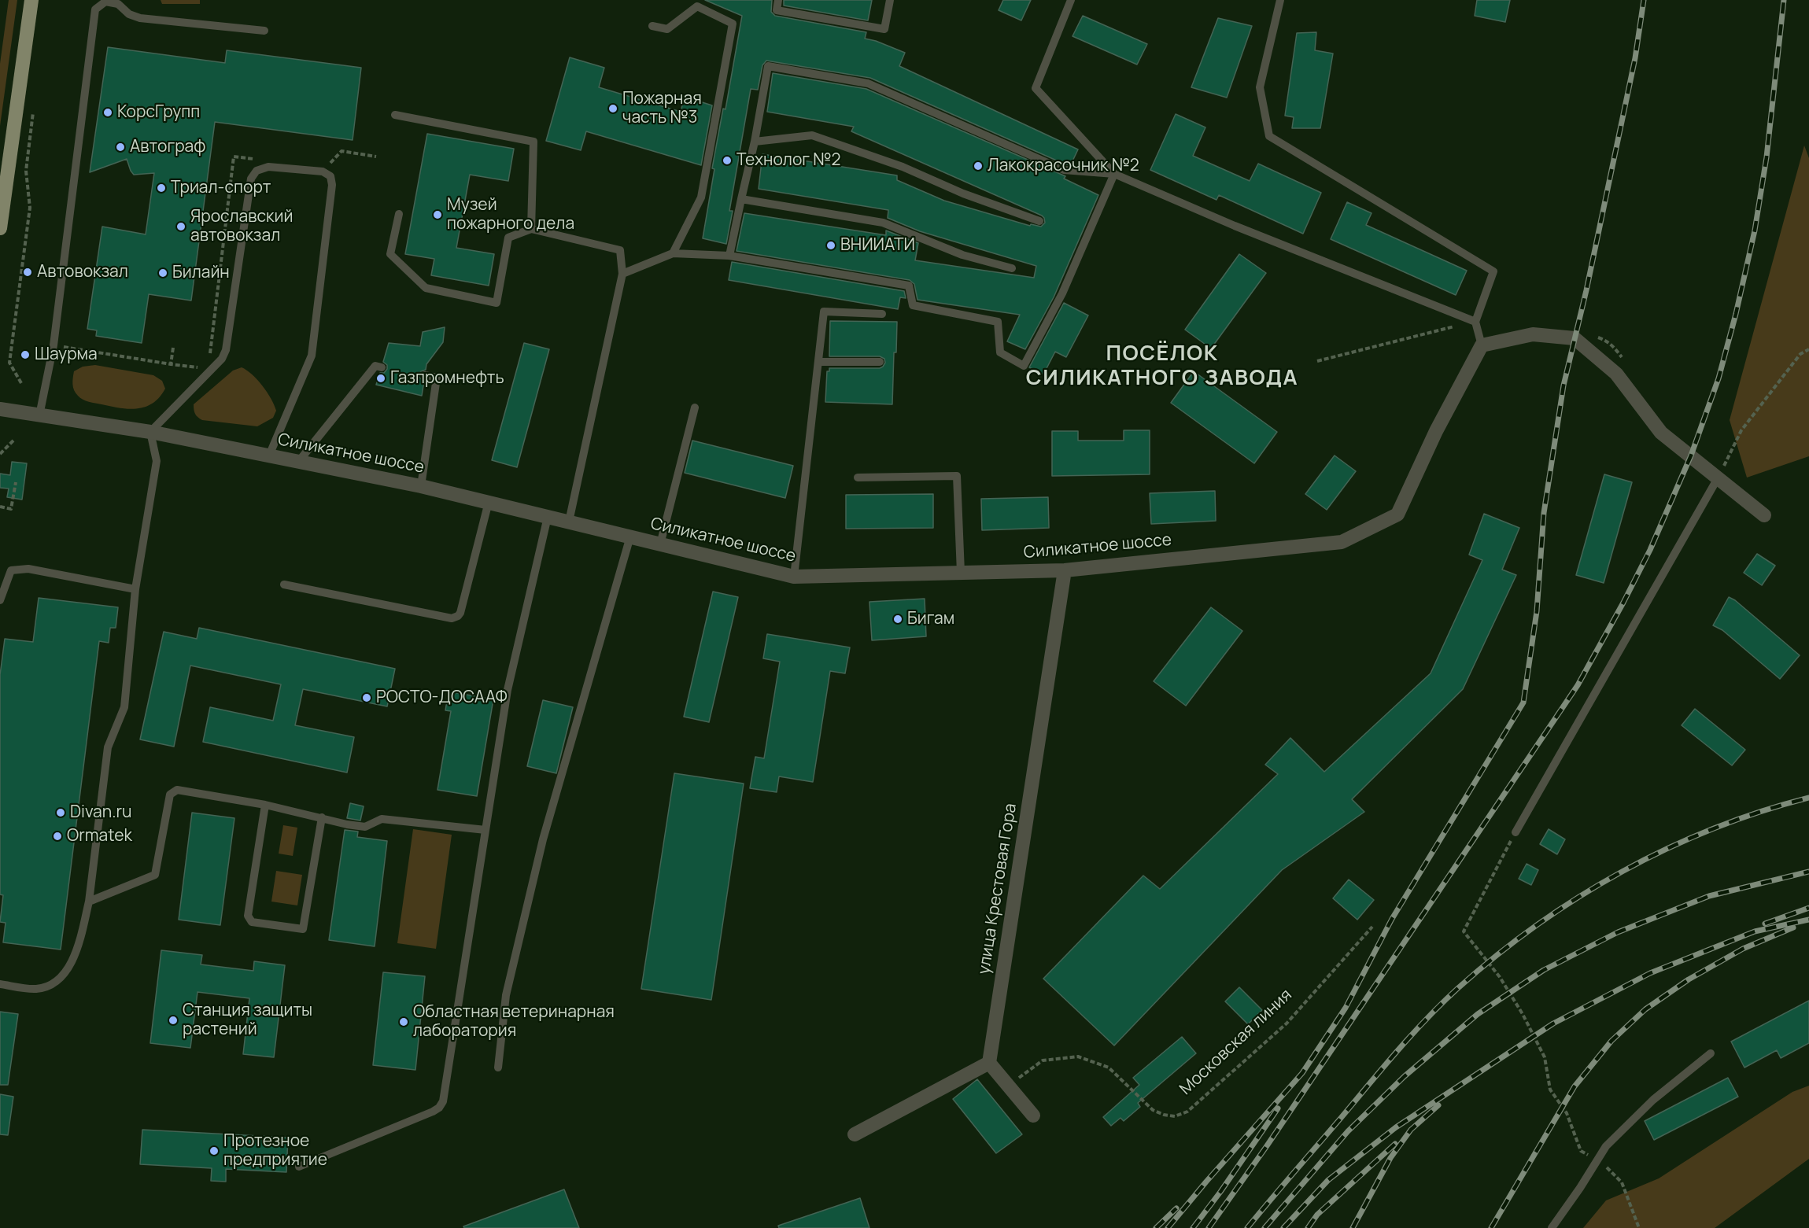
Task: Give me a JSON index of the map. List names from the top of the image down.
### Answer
{
  "streets": {
    "street": ["Силикатное шоссе", "улица Крестовая Гора"],
    "path": ["Московская линия"]
  },
  "crossings": [
    ["Силикатное шоссе", "улица Крестовая Гора"]
  ],
  "districts": ["ПОСЁЛОК СИЛИКАТНОГО ЗАВОДА"],
  "places": [
    "Пожарная часть №3",
    "КорсГрупп",
    "Автограф",
    "Технолог №2",
    "Лакокрасочник №2",
    "Триал-спорт",
    "Музей пожарного дела",
    "Ярославский автовокзал",
    "ВНИИАТИ",
    "Автовокзал",
    "Билайн",
    "Шаурма",
    "Газпромнефть",
    "Бигам",
    "РОСТО-ДОСААФ",
    "Divan.ru",
    "Ormatek",
    "Станция защиты растений",
    "Областная ветеринарная лаборатория",
    "Протезное предприятие"
  ]
}
